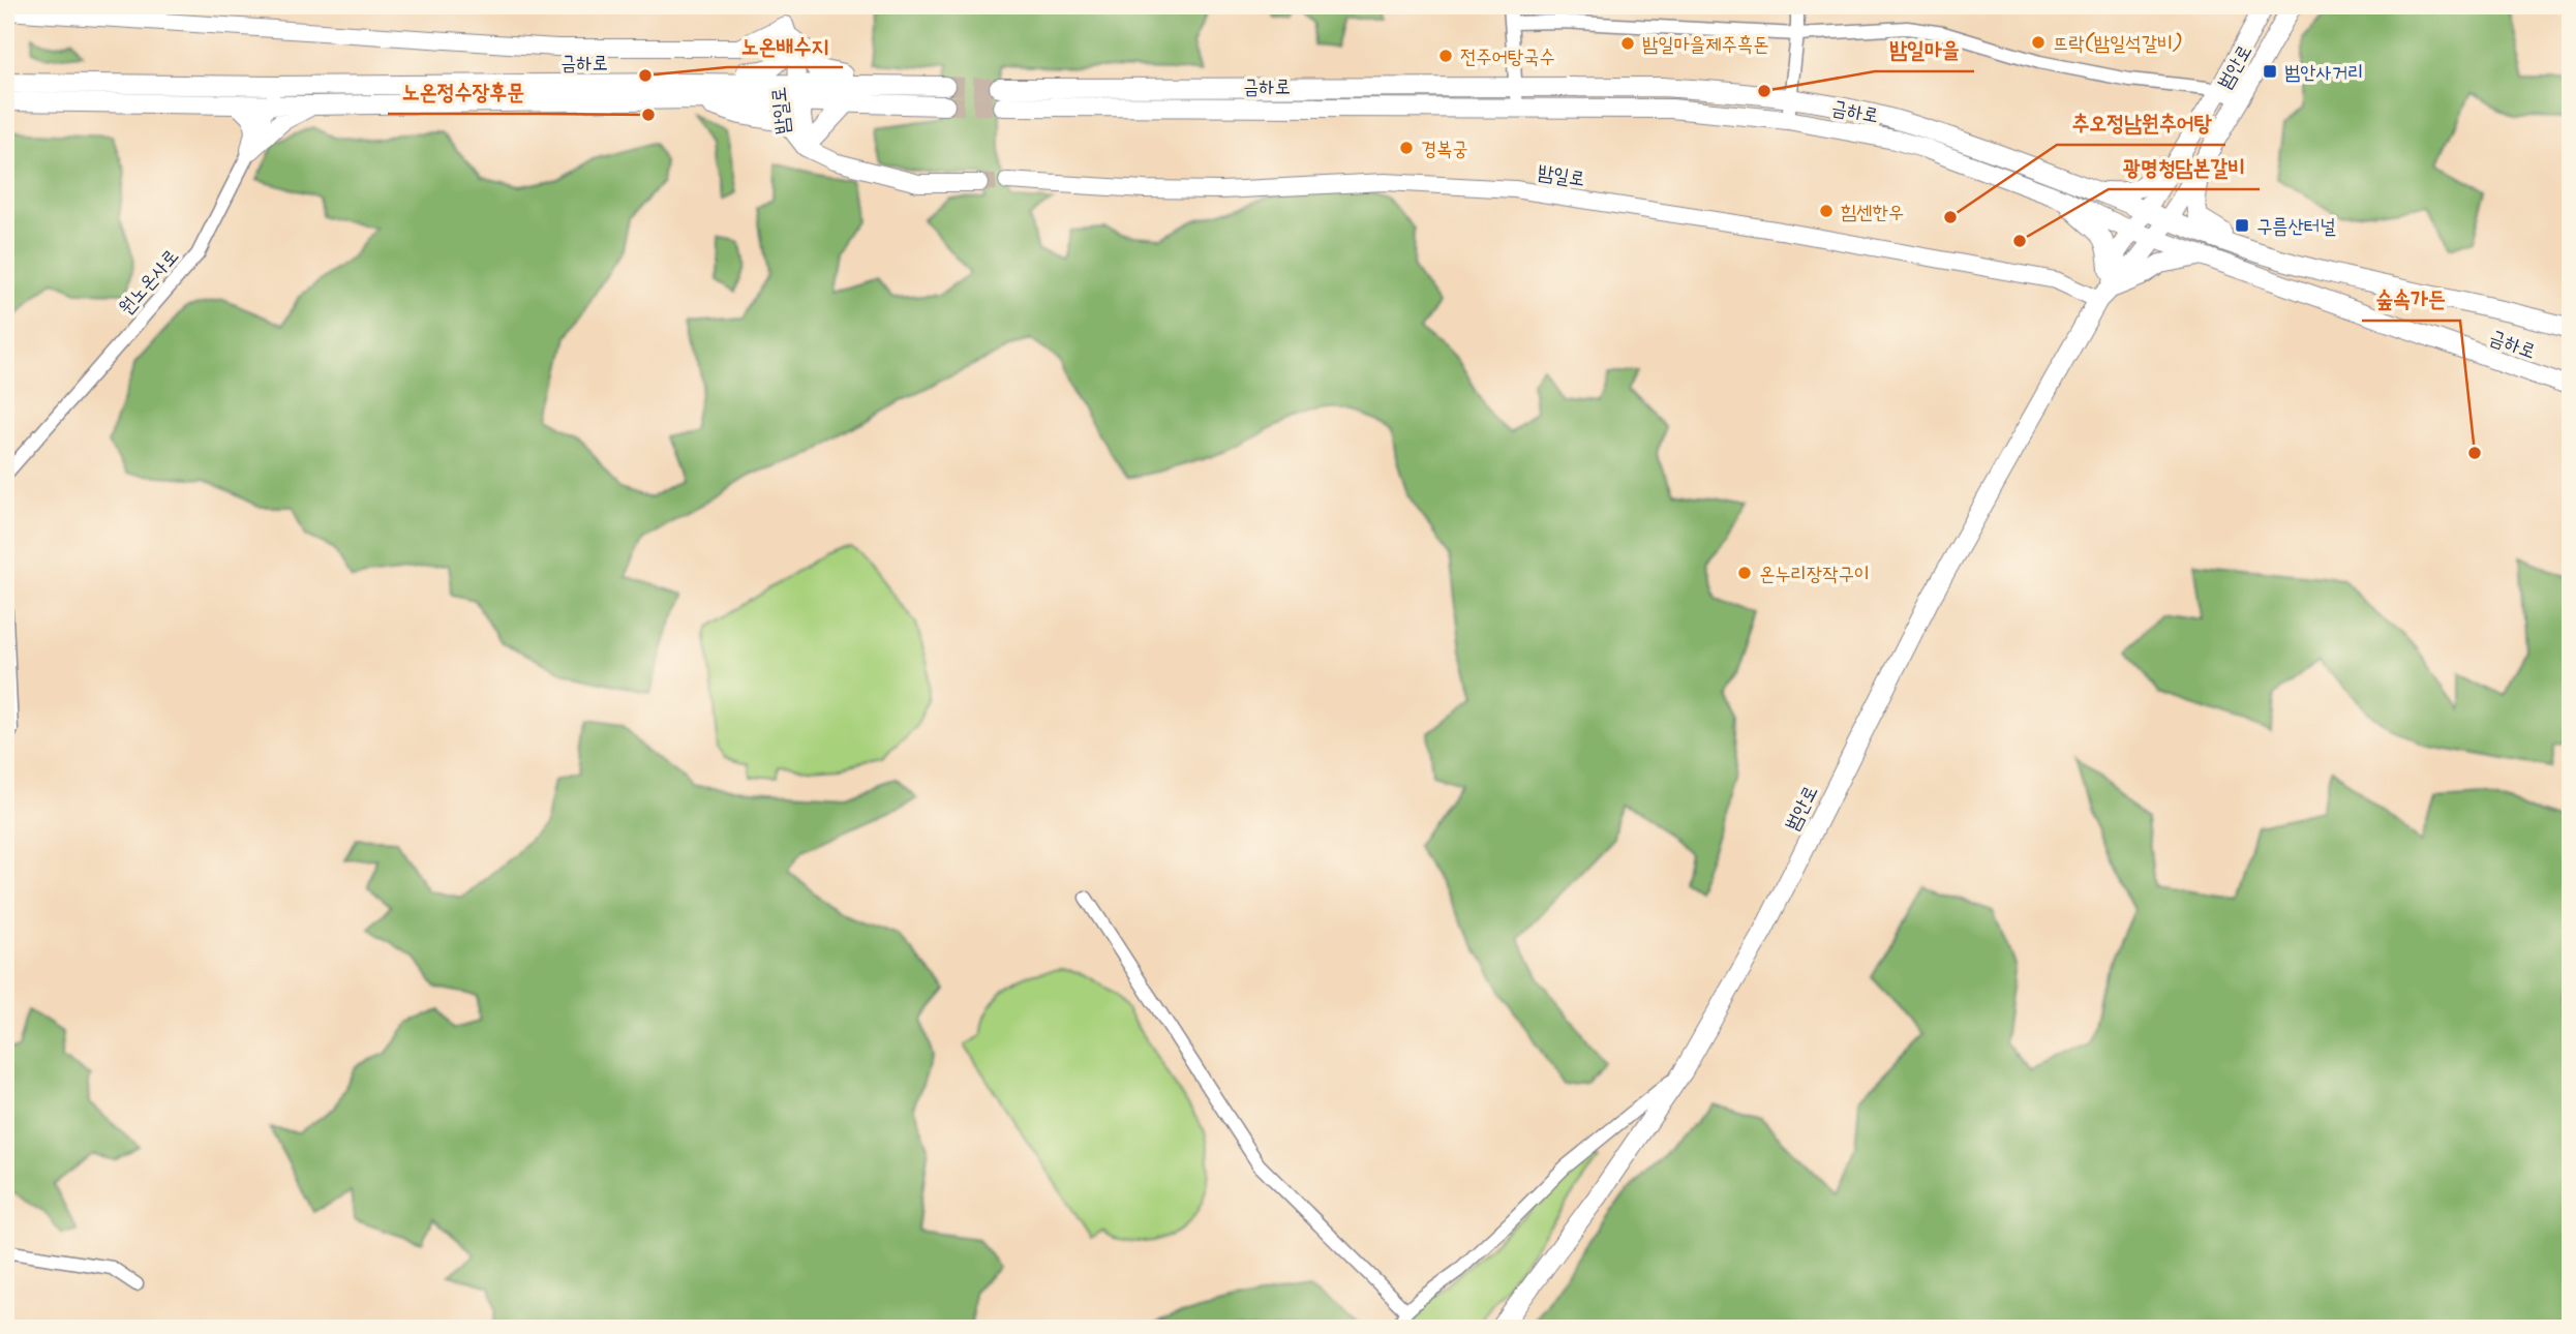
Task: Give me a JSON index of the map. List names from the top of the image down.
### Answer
{
  "streets": {
    "main road": ["금하로", "범안로"],
    "street": ["밤일로", "원노온사로"]
  },
  "crossings": [
    ["금하로", "범안로"],
    ["금하로", "밤일로"],
    ["금하로", "원노온사로"],
    ["범안로", "밤일로"]
  ],
  "places": {
    "other": [
      "뜨락(밤일석갈비)",
      "밤일마을제주흑돈",
      "전주어탕국수",
      "노온배수지",
      "밤일마을",
      "노온정수장후문",
      "경복궁",
      "힘센한우",
      "추오정남원추어탕",
      "광명청담본갈비",
      "숲속가든",
      "온누리장작구이"
    ],
    "transit": ["범안사거리", "구름산터널"]
  }
}
